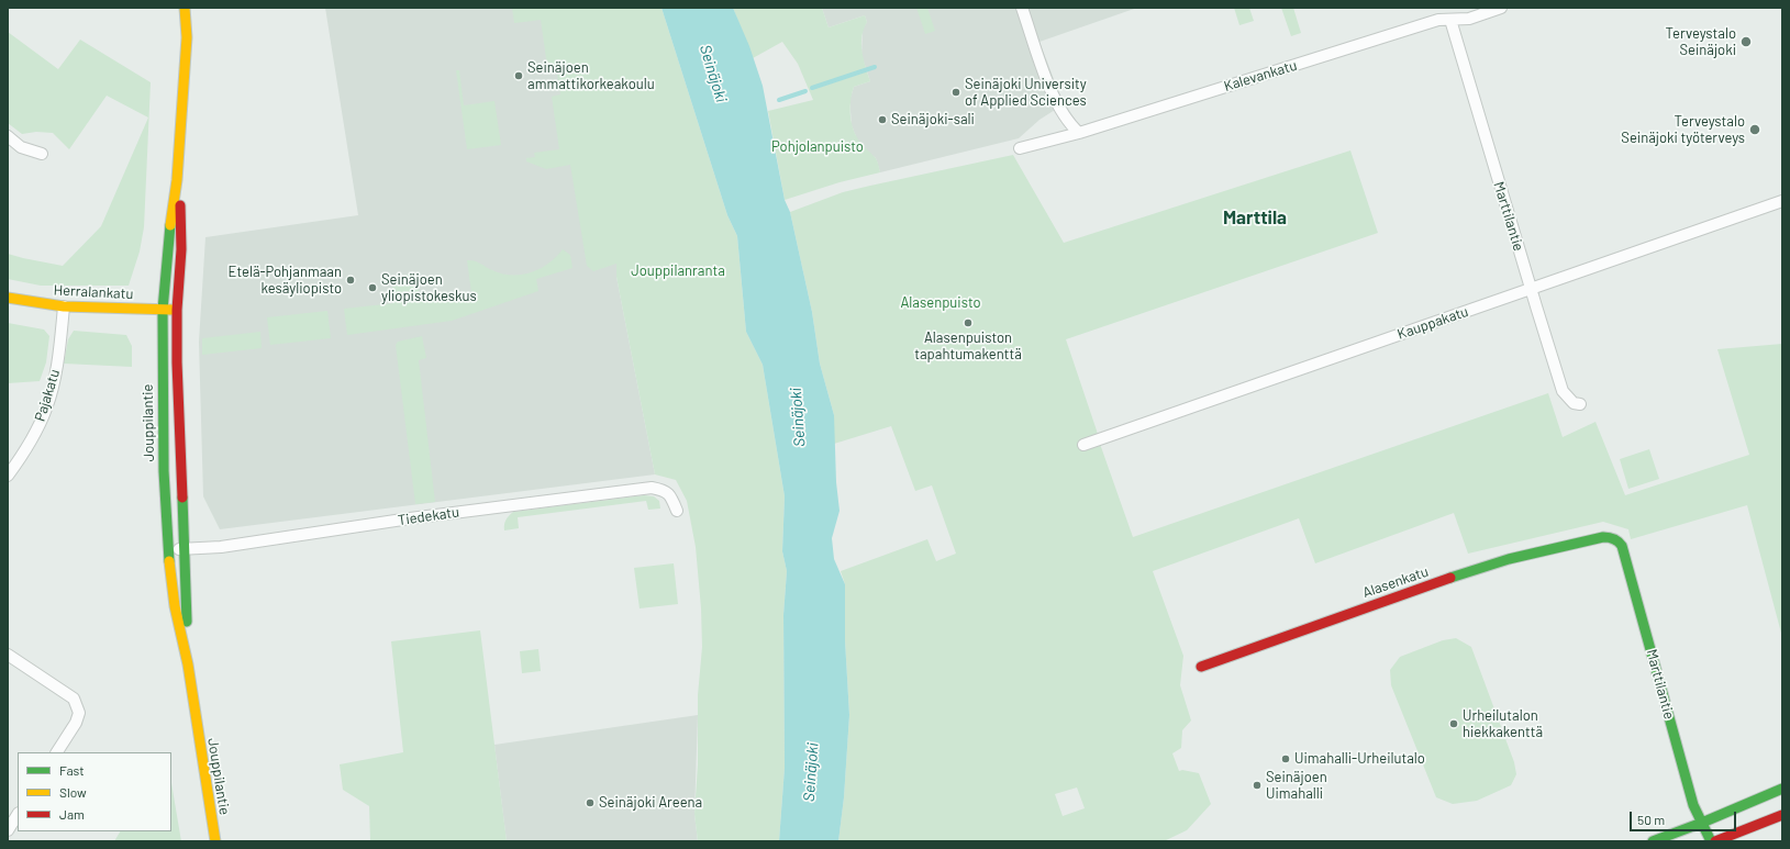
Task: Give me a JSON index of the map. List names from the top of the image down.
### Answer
{
  "streets": {
    "main road": [
      "Marttilantie",
      "Herralankatu",
      "Jouppilantie",
      "Alasenkatu"
    ],
    "street": [
      "Kalevankatu",
      "Kauppakatu",
      "Pajakatu",
      "Tiedekatu"
    ]
  },
  "crossings": [
    ["Kalevankatu", "Marttilantie"],
    ["Marttilantie", "Kauppakatu"],
    ["Marttilantie", "Alasenkatu"],
    ["Herralankatu", "Pajakatu"],
    ["Herralankatu", "Jouppilantie"],
    ["Jouppilantie", "Tiedekatu"]
  ],
  "districts": ["Marttila"],
  "water": ["Seinäjoki"],
  "parks": ["Pohjolanpuisto", "Jouppilanranta", "Alasenpuisto"],
  "places": [
    "Terveystalo Seinäjoki",
    "Seinäjoen ammattikorkeakoulu",
    "Seinäjoki University of Applied Sciences",
    "Seinäjoki-sali",
    "Terveystalo Seinäjoki työterveys",
    "Etelä-Pohjanmaan kesäyliopisto",
    "Seinäjoen yliopistokeskus",
    "Alasenpuiston tapahtumakenttä",
    "Urheilutalon hiekkakenttä",
    "Uimahalli-Urheilutalo",
    "Seinäjoen Uimahalli",
    "Seinäjoki Areena"
  ],
  "legend": ["Fast", "Slow", "Jam"],
  "scale_bar": "50 m"
}
